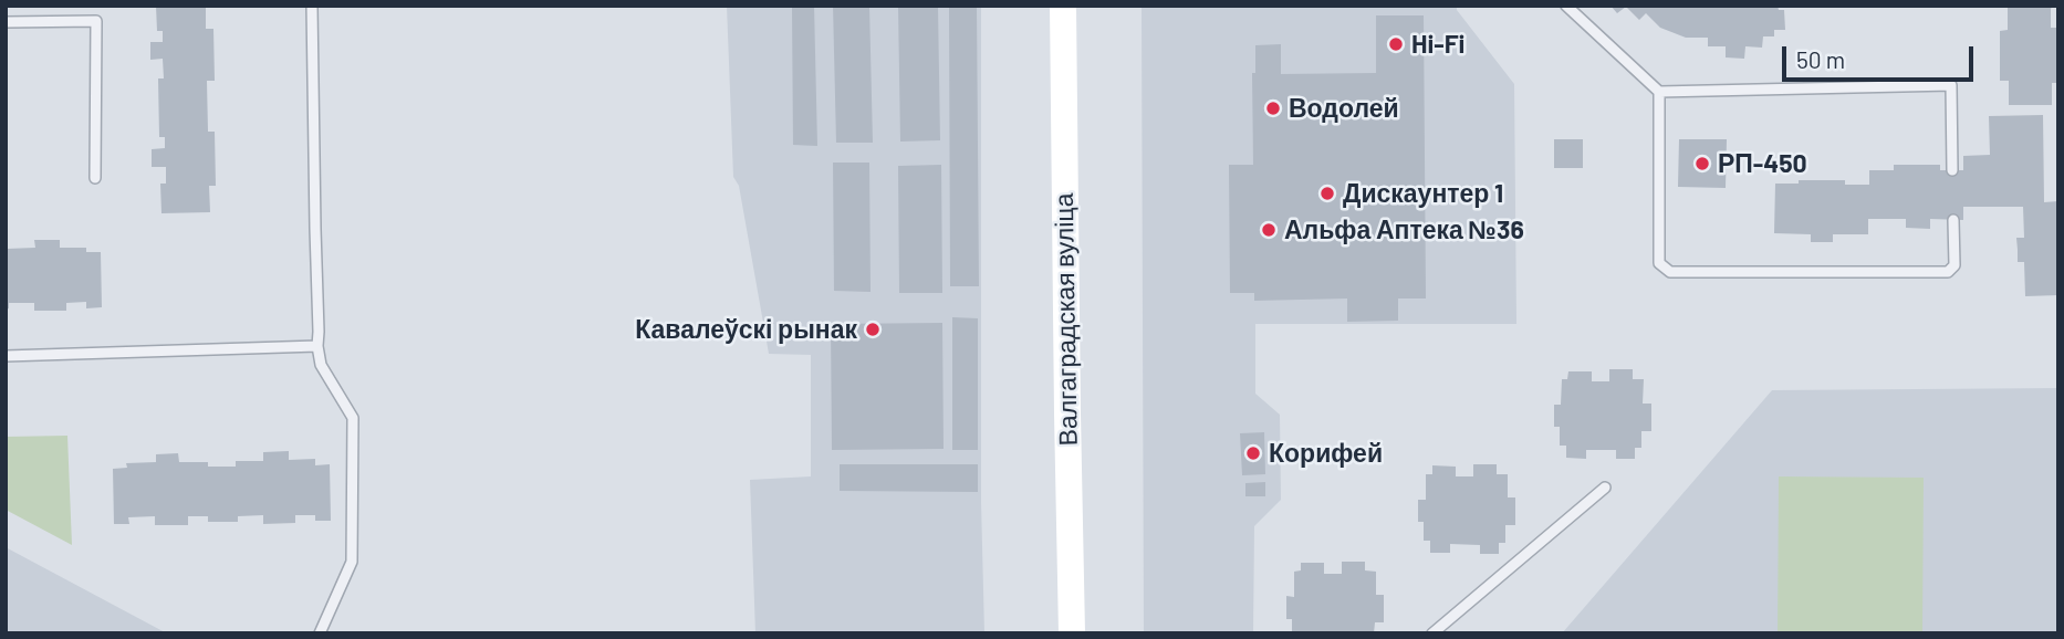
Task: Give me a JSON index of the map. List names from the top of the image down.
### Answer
{
  "streets": {
    "main road": ["Валгаградская вуліца"]
  },
  "places": [
    "Hi-Fi",
    "Водолей",
    "РП-450",
    "Дискаунтер 1",
    "Альфа Аптека №36",
    "Кавалеўскі рынак",
    "Корифей"
  ],
  "scale_bar": "50 m"
}
